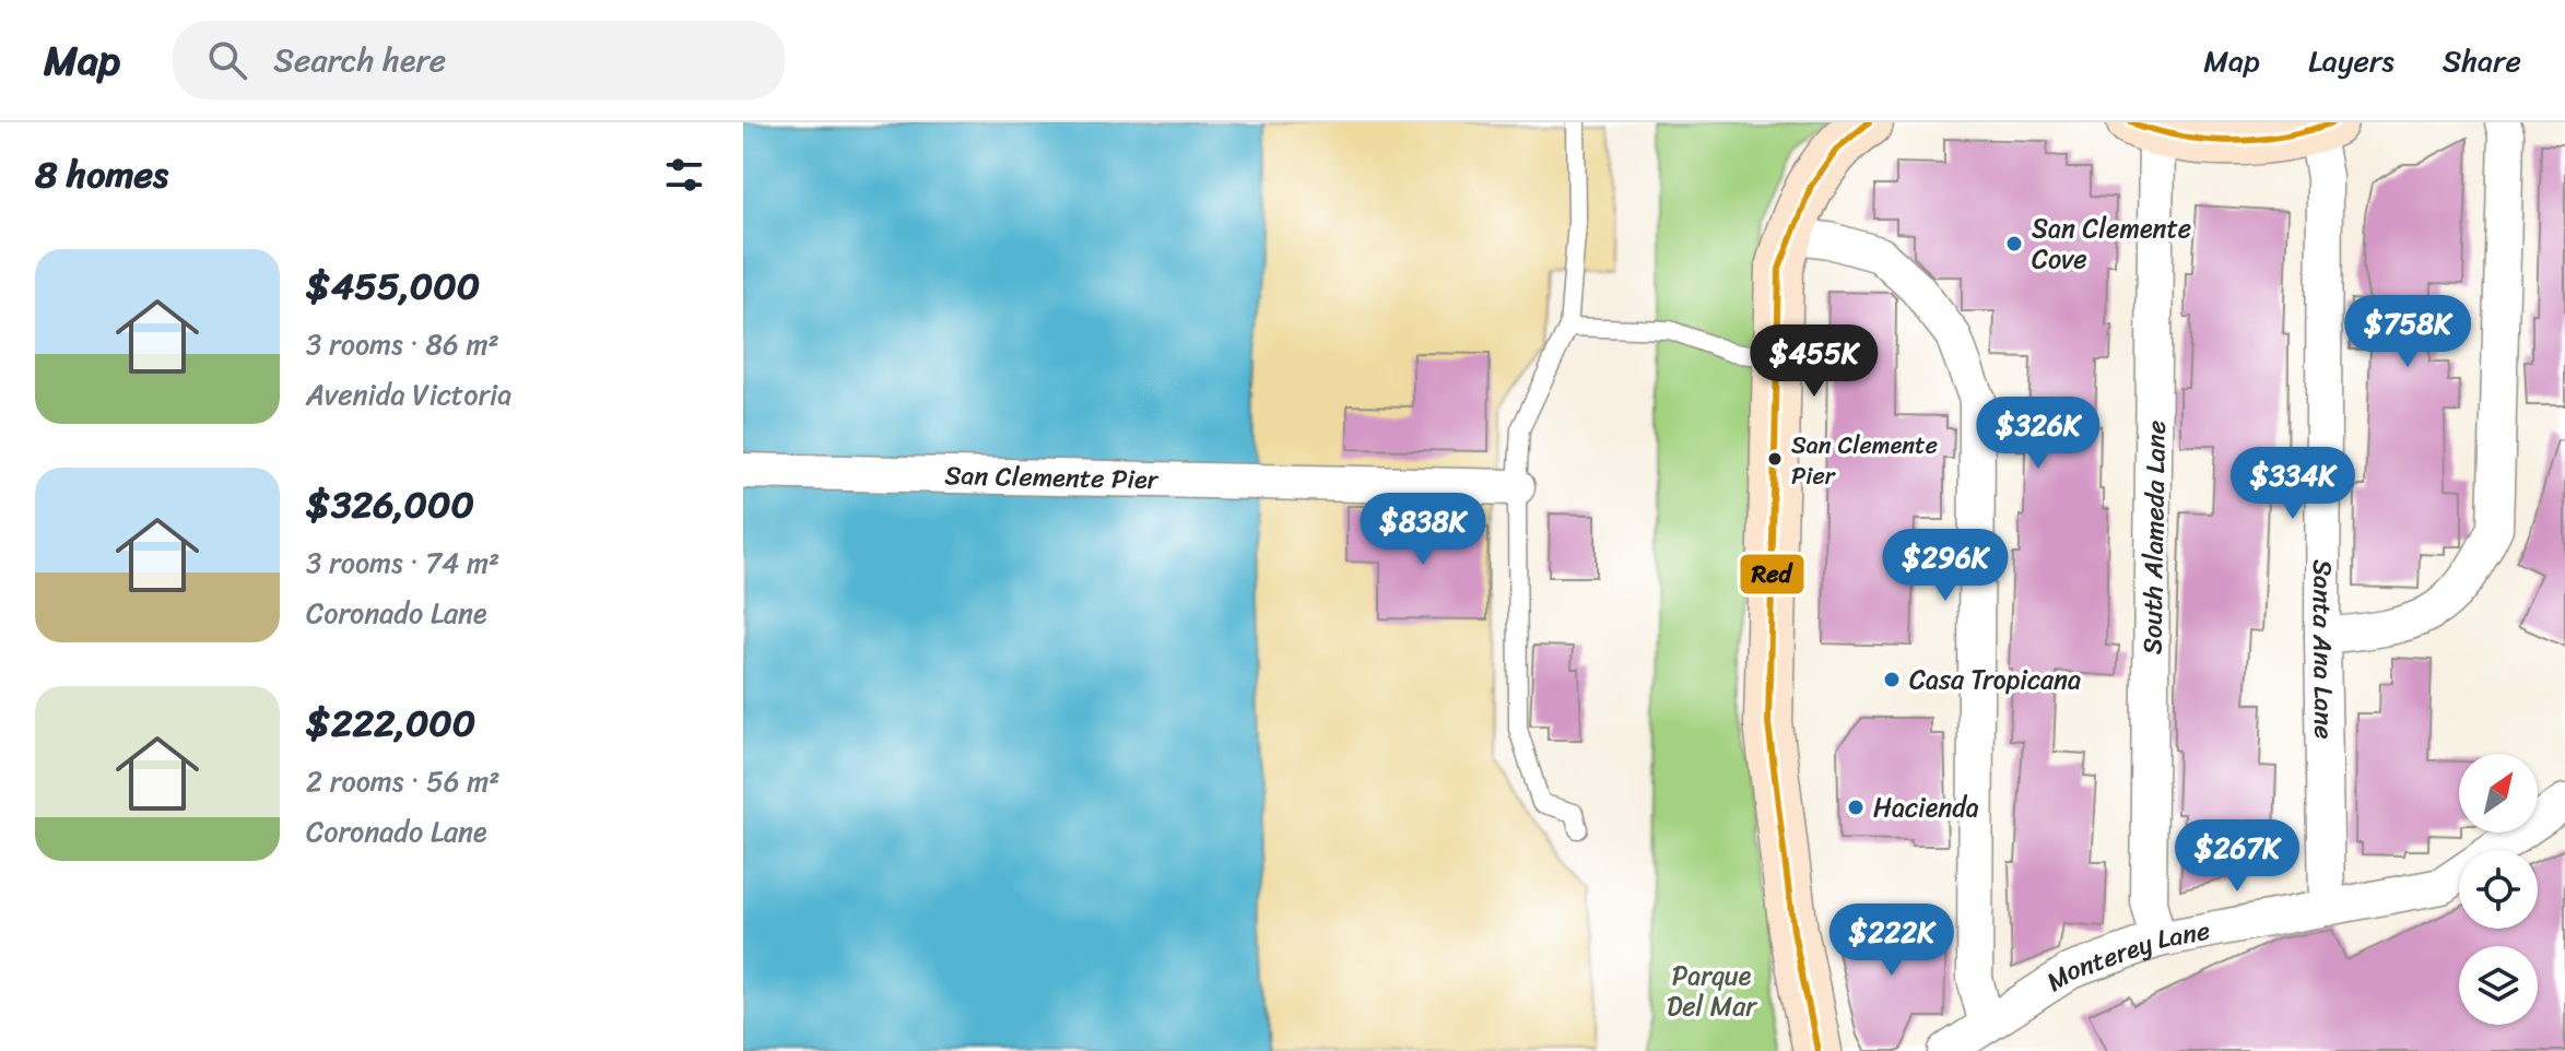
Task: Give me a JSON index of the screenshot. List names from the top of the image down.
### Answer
{
  "streets": {
    "street": [
      "San Clemente Pier",
      "South Alameda Lane",
      "Santa Ana Lane",
      "Monterey Lane"
    ]
  },
  "crossings": [
    ["South Alameda Lane", "Monterey Lane"],
    ["Santa Ana Lane", "Monterey Lane"]
  ],
  "parks": ["Parque Del Mar"],
  "places": [
    "San Clemente Cove",
    "San Clemente Pier",
    "Casa Tropicana",
    "Hacienda"
  ],
  "lines": ["transit line Red"],
  "north": "top right",
  "page": {
    "header": "Map",
    "search": "Search here",
    "nav": ["Map", "Layers", "Share"],
    "heading": "8 homes",
    "list": [
      {
        "name": "$455,000",
        "note": "3 rooms · 86 m² · Avenida Victoria"
      },
      {
        "name": "$326,000",
        "note": "3 rooms · 74 m² · Coronado Lane"
      },
      {
        "name": "$222,000",
        "note": "2 rooms · 56 m² · Coronado Lane"
      }
    ],
    "price": [
      "$758K",
      "$455K",
      "$326K",
      "$334K",
      "$838K",
      "$296K",
      "$267K",
      "$222K"
    ]
  }
}
